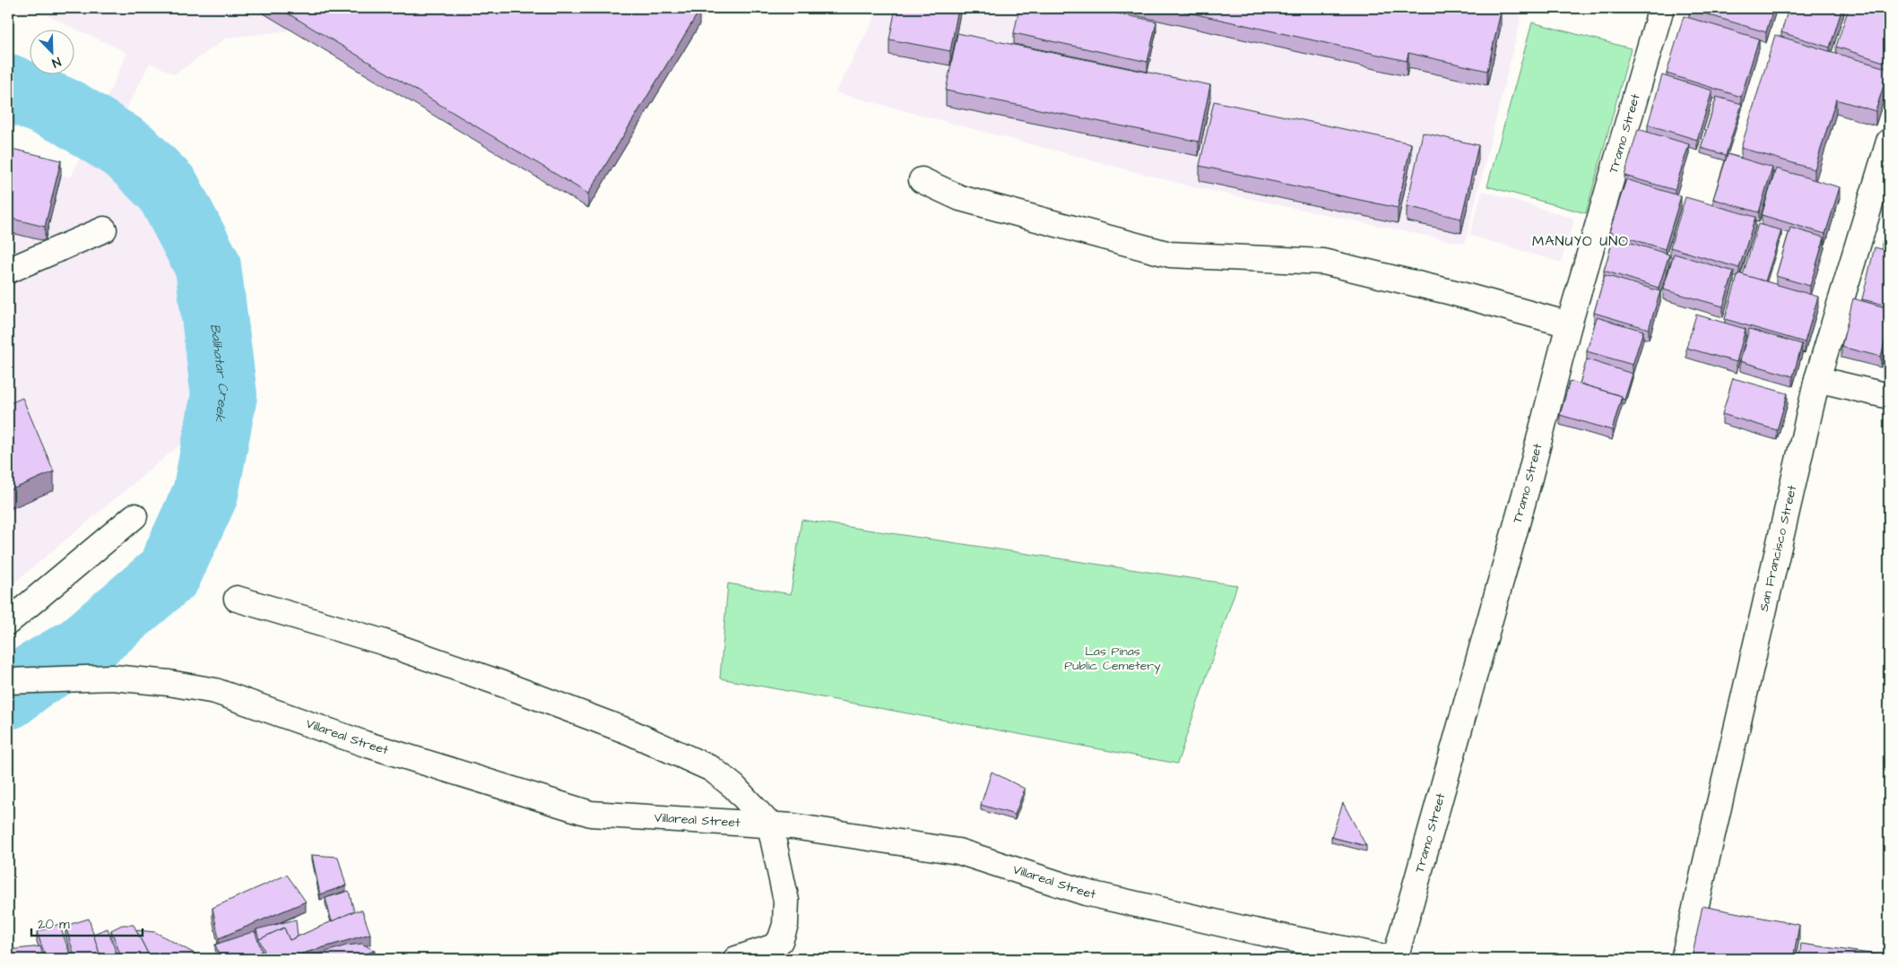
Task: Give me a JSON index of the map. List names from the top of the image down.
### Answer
{
  "streets": {
    "street": ["Tramo Street", "San Francisco Street", "Villareal Street"]
  },
  "crossings": [
    ["Tramo Street", "Villareal Street"]
  ],
  "districts": ["MANUYO UNO"],
  "water": ["Balihatar Creek"],
  "parks": ["Las Pinas Public Cemetery"],
  "scale_bar": "20 m",
  "north": "bottom right"
}
